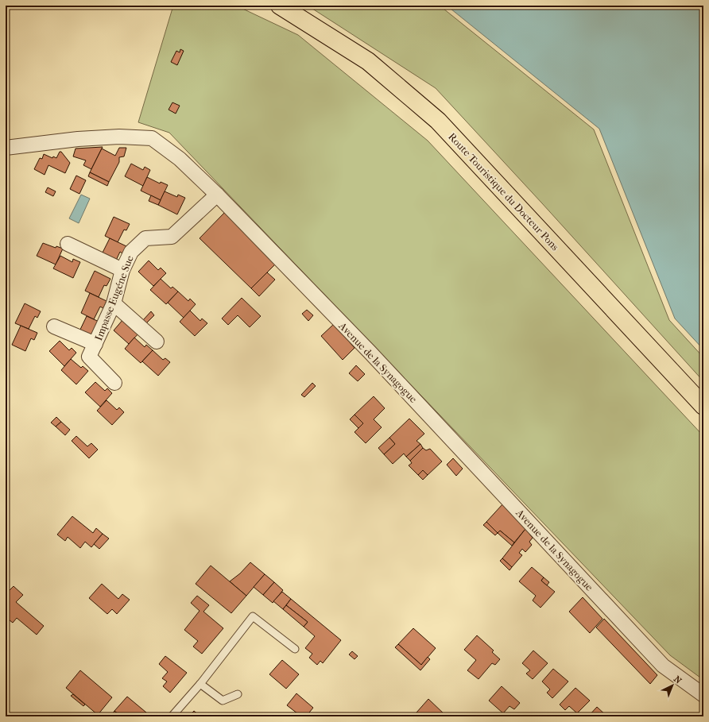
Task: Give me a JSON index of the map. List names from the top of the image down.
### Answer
{
  "streets": {
    "highway": ["Route Touristique du Docteur Pons"],
    "street": ["Impasse Eugéne Sue", "Avenue de la Synagogue"]
  },
  "crossings": [
    ["Impasse Eugéne Sue", "Avenue de la Synagogue"]
  ],
  "north": "top right"
}
